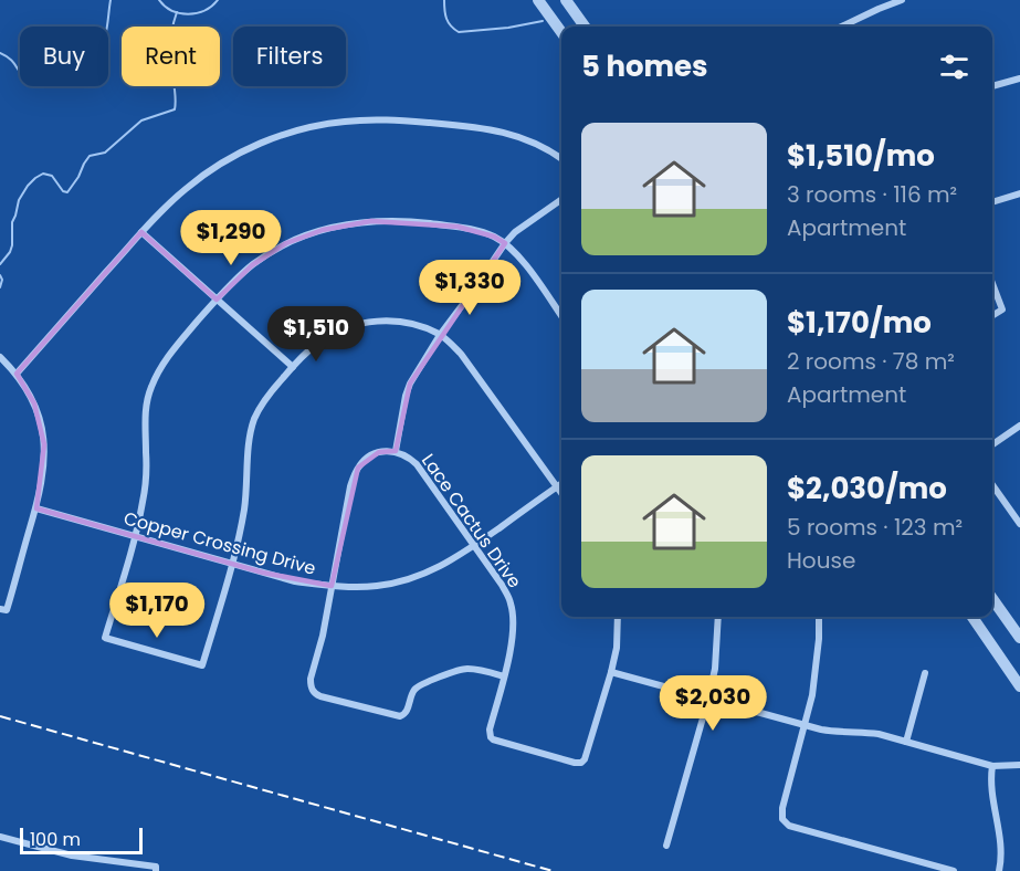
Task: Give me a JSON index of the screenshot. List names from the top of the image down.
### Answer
{
  "streets": {
    "street": ["Lace Cactus Drive", "Copper Crossing Drive"]
  },
  "crossings": [
    ["Lace Cactus Drive", "Copper Crossing Drive"]
  ],
  "scale_bar": "100 m",
  "page": {
    "chip": ["Buy", "Rent", "Filters"],
    "heading": "5 homes",
    "list": [
      {
        "name": "$1,510/mo",
        "note": "3 rooms · 116 m² · Apartment"
      },
      {
        "name": "$1,170/mo",
        "note": "2 rooms · 78 m² · Apartment"
      },
      {
        "name": "$2,030/mo",
        "note": "5 rooms · 123 m² · House"
      }
    ],
    "price": [
      "$1,290",
      "$1,330",
      "$1,510",
      "$1,170",
      "$2,030"
    ],
    "scale": "100 m"
  }
}
